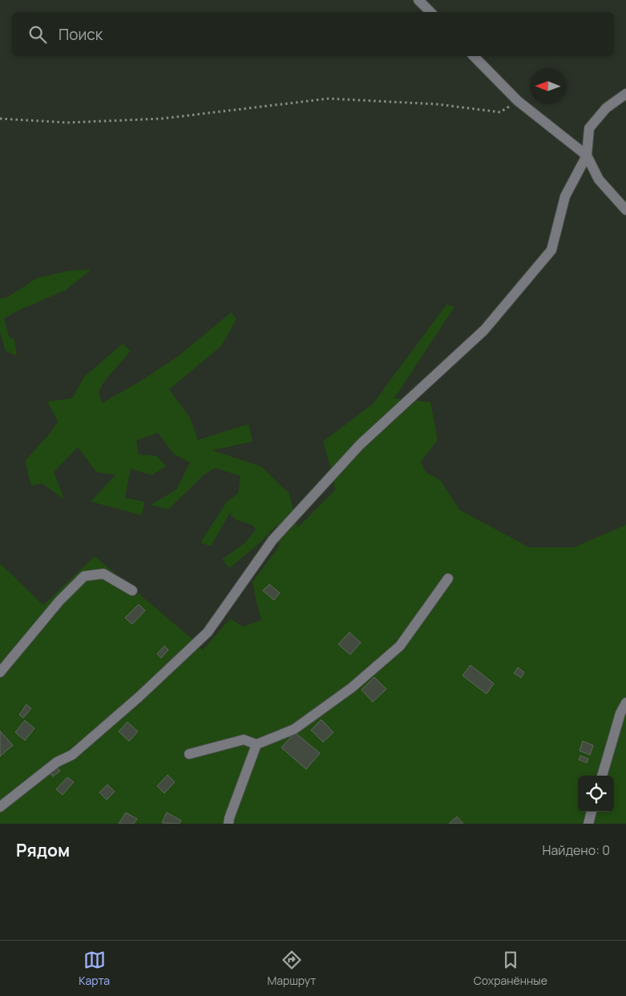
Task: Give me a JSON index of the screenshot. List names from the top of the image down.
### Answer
{
  "north": "left",
  "page": {
    "search": "Поиск",
    "heading": ["Рядом", "Найдено: 0"],
    "nav": ["Карта", "Маршрут", "Сохранённые"]
  }
}
